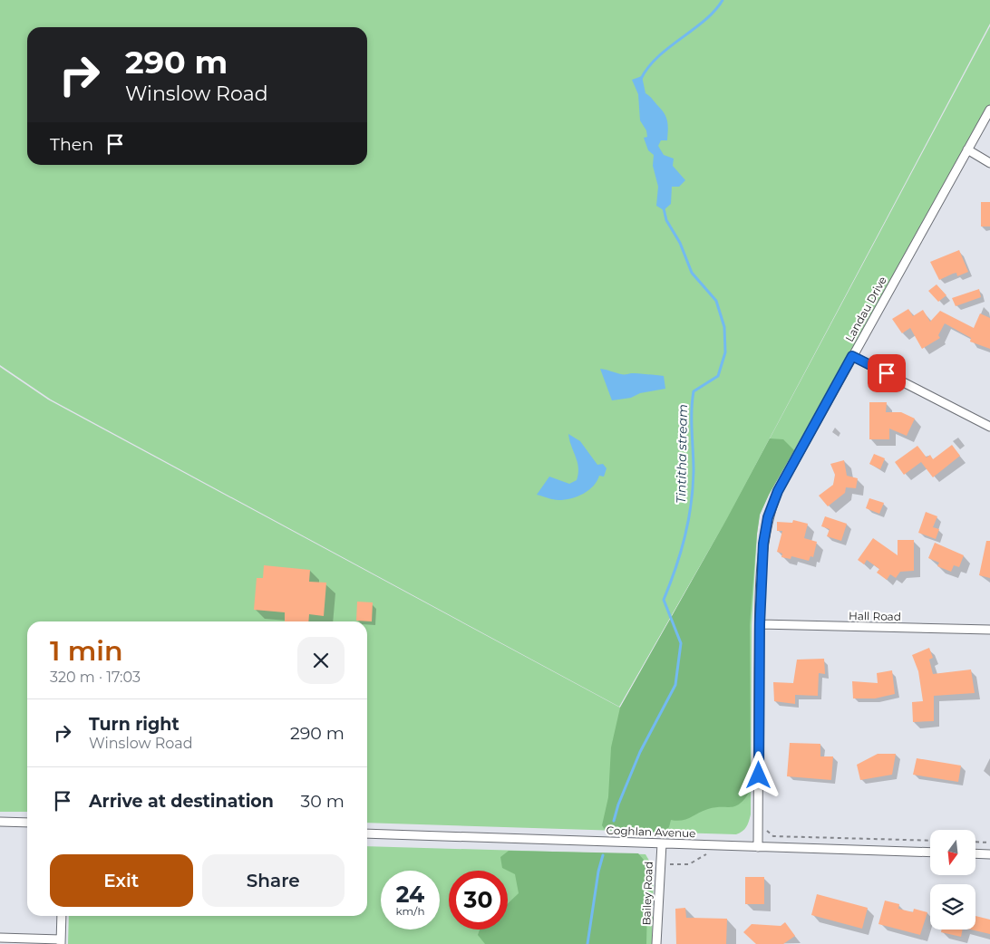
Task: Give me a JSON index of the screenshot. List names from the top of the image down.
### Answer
{
  "streets": {
    "street": [
      "Landau Drive",
      "Hall Road",
      "Coghlan Avenue",
      "Bailey Road"
    ]
  },
  "crossings": [
    ["Landau Drive", "Hall Road"],
    ["Landau Drive", "Coghlan Avenue"],
    ["Coghlan Avenue", "Bailey Road"]
  ],
  "water": ["Tintitha stream"],
  "north": "bottom",
  "page": {
    "turn": ["290 m", "Winslow Road"],
    "then": "Then",
    "heading": ["1 min", "320 m · 17:03"],
    "list": [
      {
        "name": "Turn right",
        "note": "Winslow Road",
        "value": "290 m"
      },
      {
        "name": "Arrive at destination",
        "value": "30 m"
      }
    ],
    "buttons": ["Exit", "Share"],
    "speed": "24 km/h",
    "limit": "30"
  }
}
